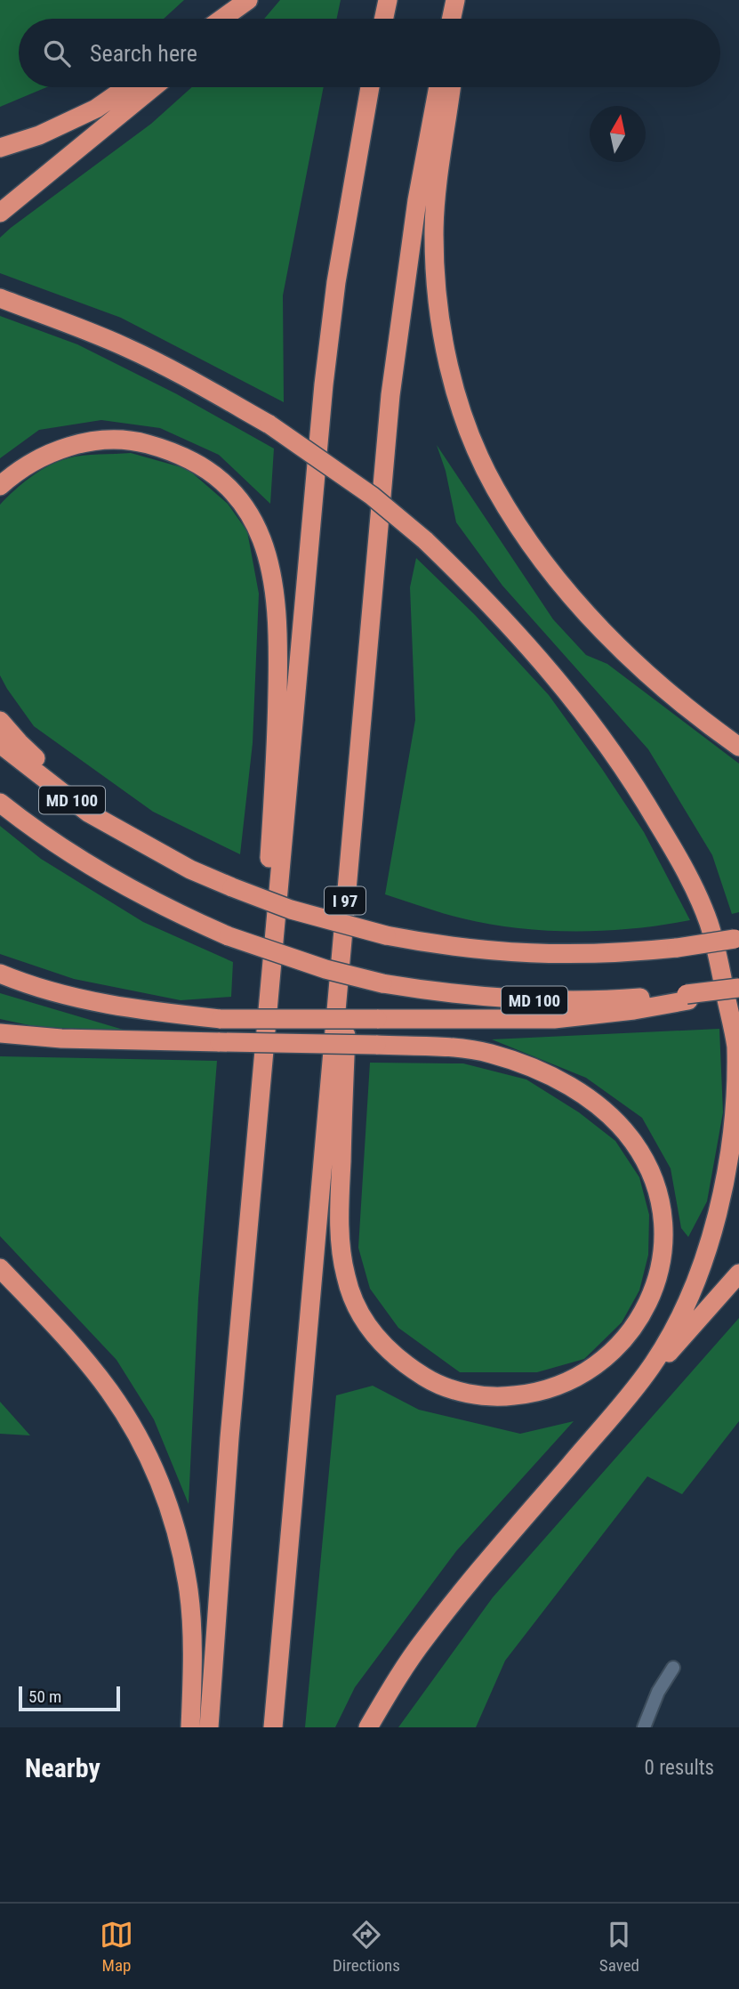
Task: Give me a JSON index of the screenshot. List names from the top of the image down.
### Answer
{
  "streets": {
    "highway": ["MD 100", "I 97"]
  },
  "scale_bar": "50 m",
  "north": "top",
  "page": {
    "search": "Search here",
    "scale": "50 m",
    "heading": ["Nearby", "0 results"],
    "nav": ["Map", "Directions", "Saved"]
  }
}
